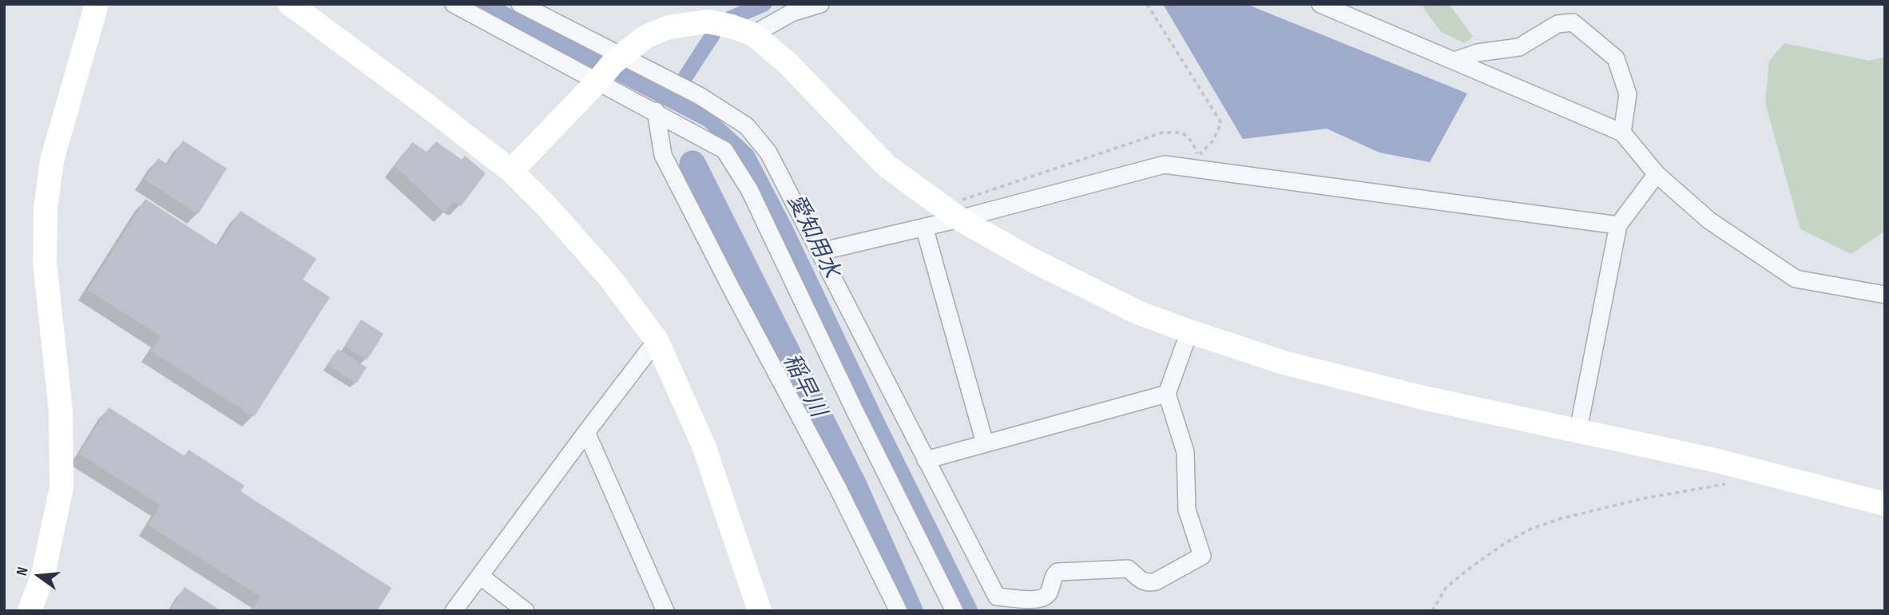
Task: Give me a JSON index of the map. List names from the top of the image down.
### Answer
{
  "water": ["愛知用水", "稲早川"],
  "north": "left"
}
